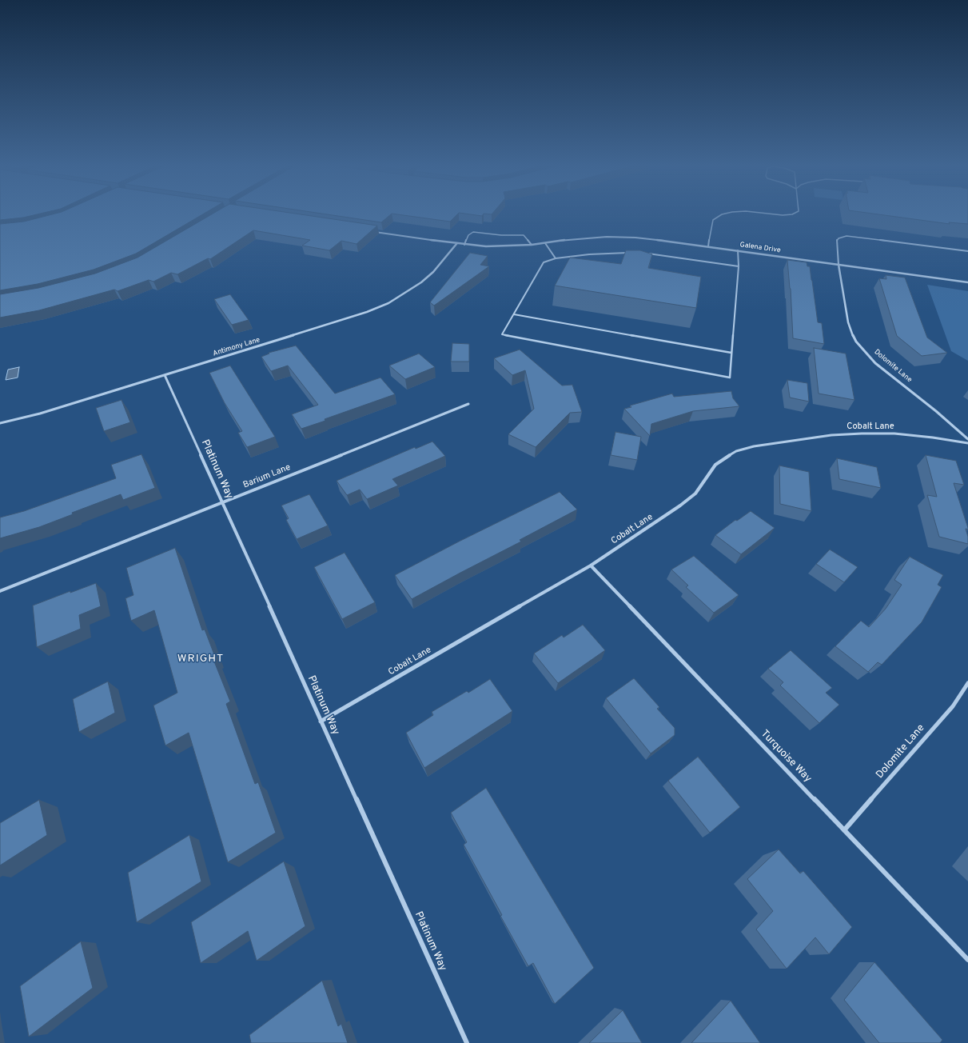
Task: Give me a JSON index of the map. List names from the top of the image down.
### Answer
{
  "streets": {
    "street": [
      "Galena Drive",
      "Antimony Lane",
      "Dolomite Lane",
      "Cobalt Lane",
      "Platinum Way",
      "Barium Lane",
      "Turquoise Way"
    ]
  },
  "crossings": [
    ["Galena Drive", "Antimony Lane"],
    ["Galena Drive", "Dolomite Lane"],
    ["Antimony Lane", "Platinum Way"],
    ["Dolomite Lane", "Turquoise Way"],
    ["Cobalt Lane", "Platinum Way"],
    ["Cobalt Lane", "Turquoise Way"],
    ["Platinum Way", "Barium Lane"]
  ],
  "districts": ["WRIGHT"]
}
